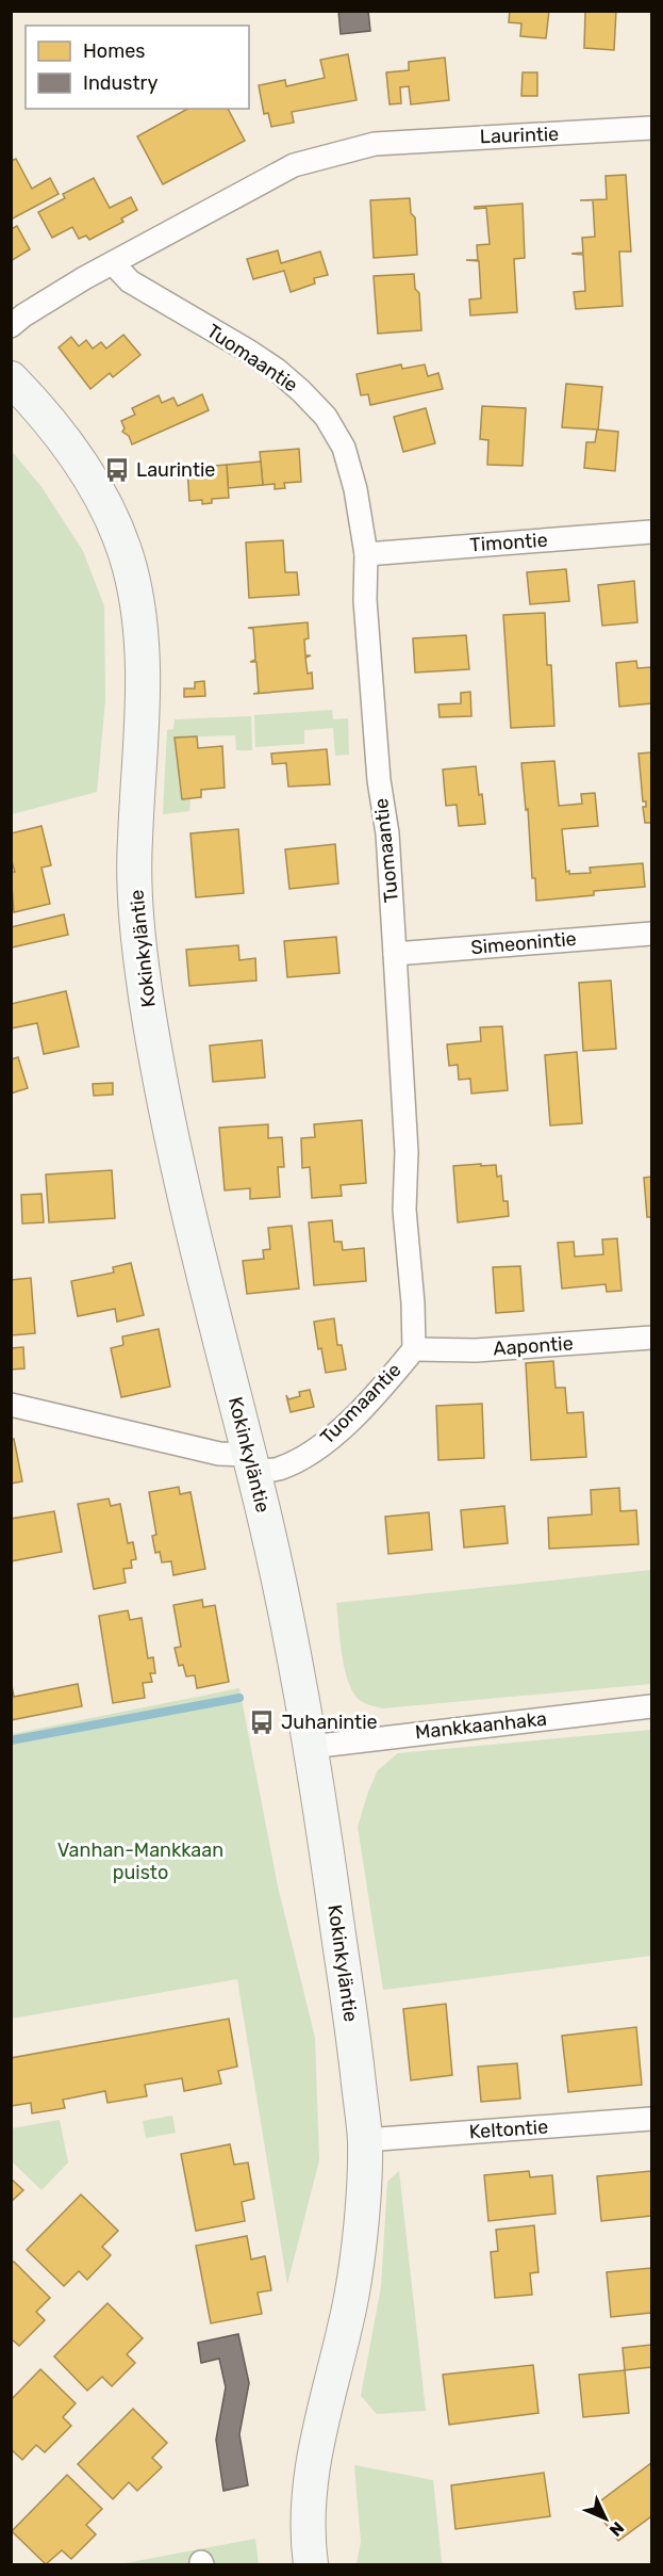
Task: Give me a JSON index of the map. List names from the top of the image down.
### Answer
{
  "streets": {
    "main road": ["Kokinkyläntie"],
    "street": [
      "Laurintie",
      "Tuomaantie",
      "Timontie",
      "Simeonintie",
      "Aapontie",
      "Mankkaanhaka",
      "Keltontie"
    ]
  },
  "crossings": [
    ["Laurintie", "Tuomaantie"],
    ["Tuomaantie", "Timontie"],
    ["Tuomaantie", "Simeonintie"],
    ["Tuomaantie", "Kokinkyläntie"],
    ["Tuomaantie", "Aapontie"],
    ["Kokinkyläntie", "Mankkaanhaka"],
    ["Kokinkyläntie", "Keltontie"]
  ],
  "parks": ["Vanhan-Mankkaan puisto"],
  "places": {
    "bus stop": ["Laurintie", "Juhanintie"]
  },
  "legend": ["Homes", "Industry"],
  "north": "bottom right"
}
